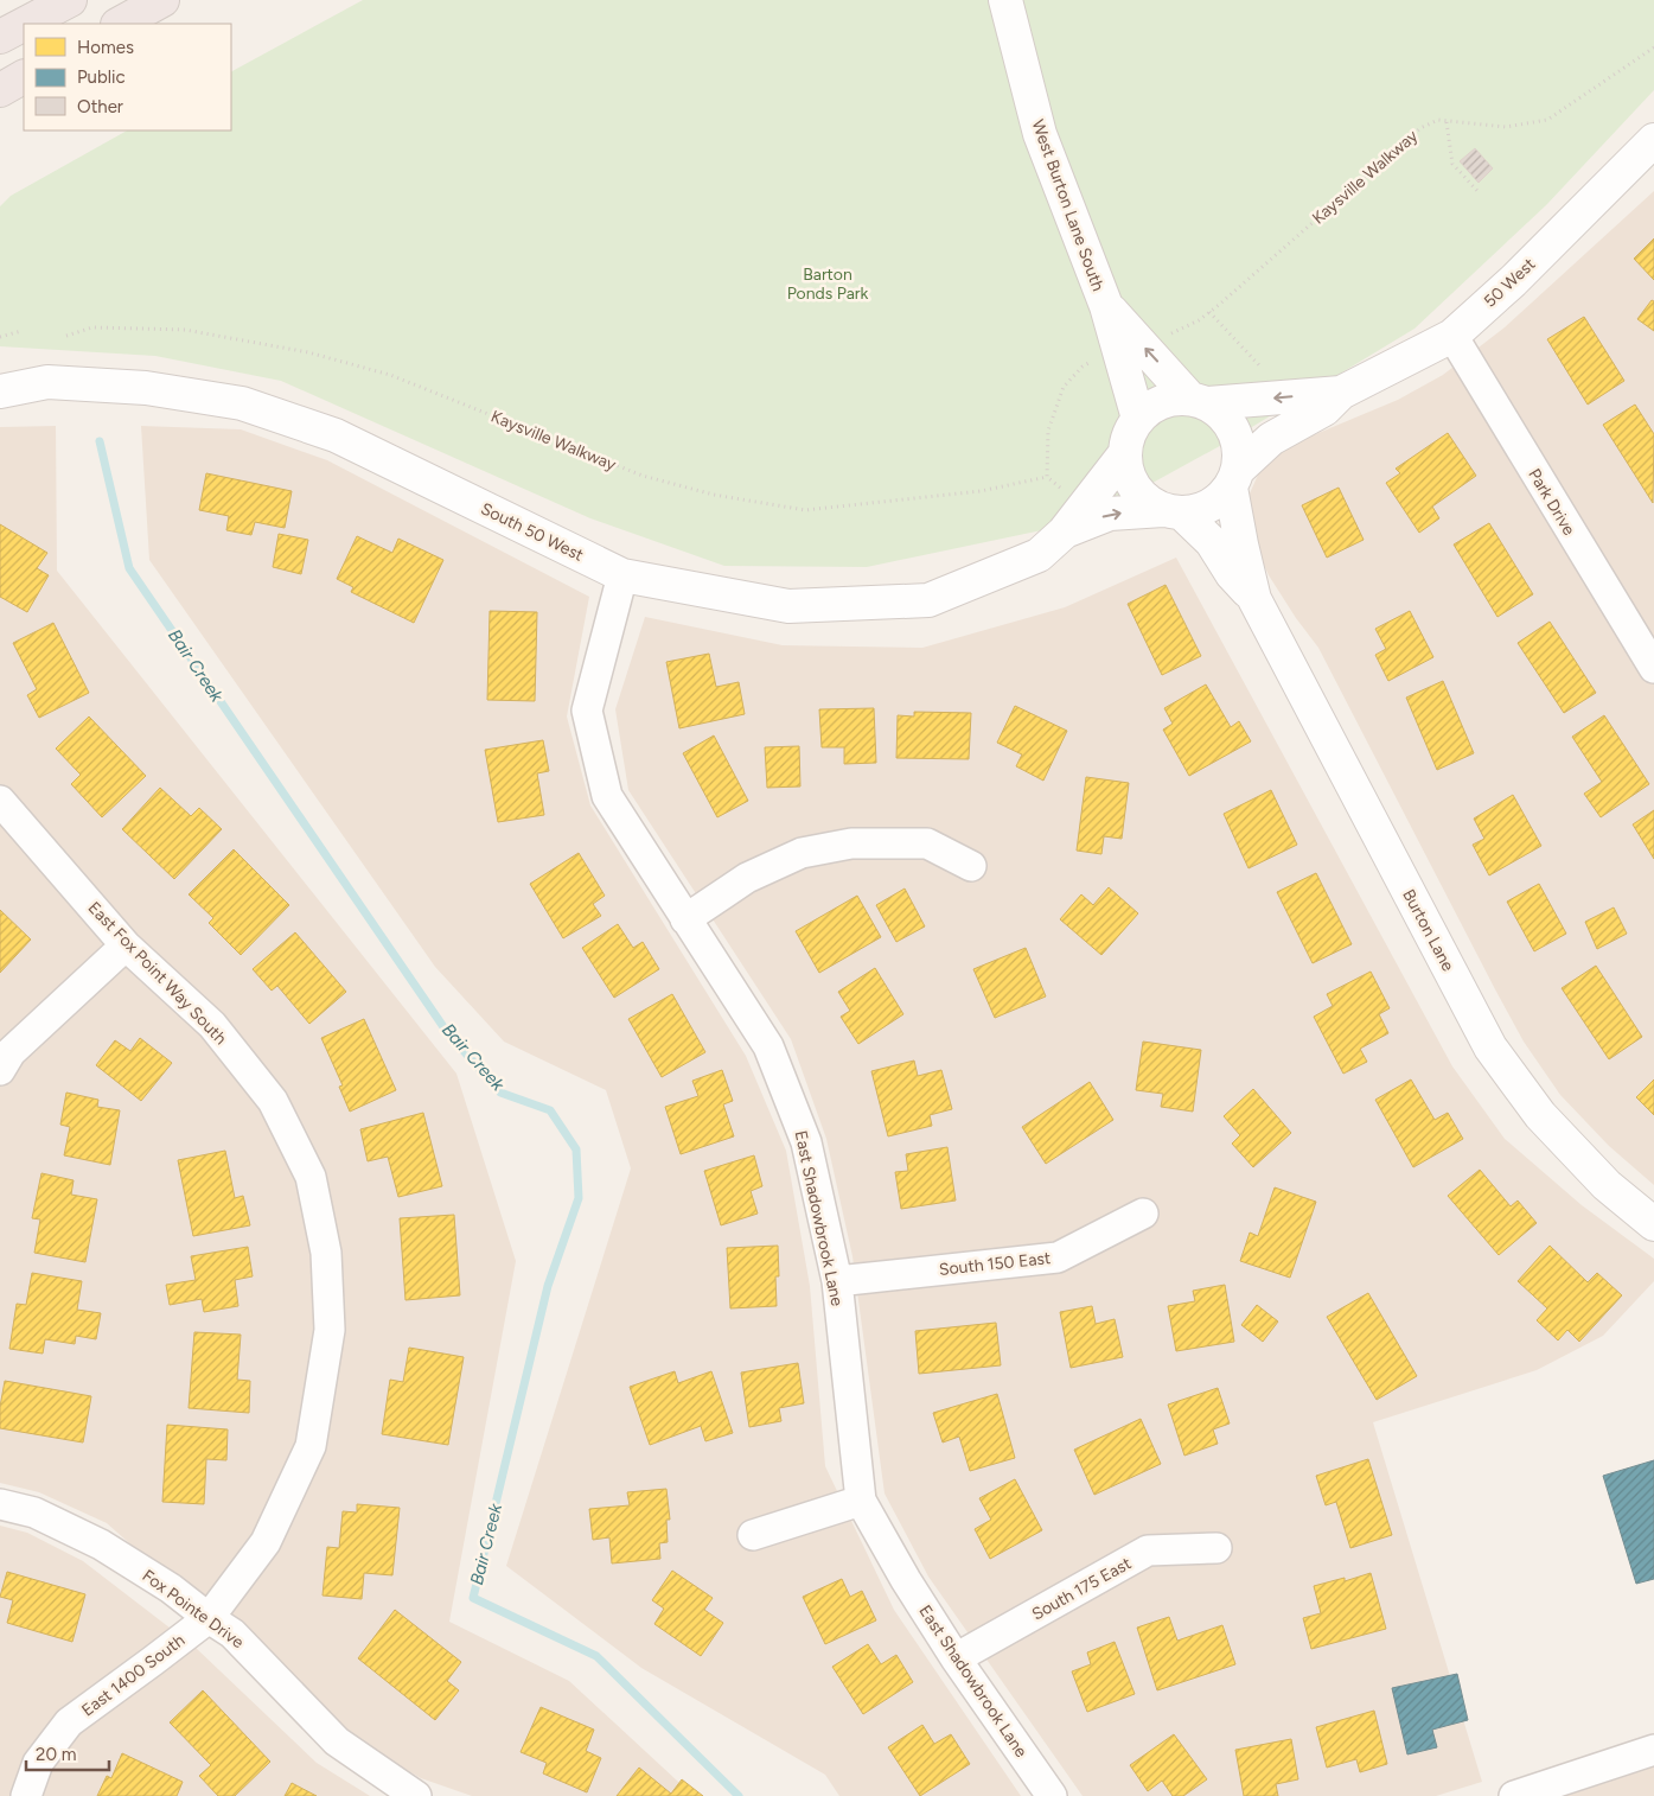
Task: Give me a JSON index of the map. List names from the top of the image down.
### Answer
{
  "streets": {
    "street": [
      "West Burton Lane South",
      "50 West",
      "Park Drive",
      "South 50 West",
      "Burton Lane",
      "East Fox Point Way South",
      "East Shadowbrook Lane",
      "South 150 East",
      "South 175 East",
      "Fox Pointe Drive",
      "East 1400 South"
    ],
    "path": ["Kaysville Walkway"]
  },
  "crossings": [
    ["West Burton Lane South", "50 West"],
    ["West Burton Lane South", "South 50 West"],
    ["West Burton Lane South", "Burton Lane"],
    ["50 West", "Park Drive"],
    ["50 West", "South 50 West"],
    ["50 West", "Burton Lane"],
    ["South 50 West", "Burton Lane"],
    ["South 50 West", "East Shadowbrook Lane"],
    ["East Fox Point Way South", "Fox Pointe Drive"],
    ["East Fox Point Way South", "East 1400 South"],
    ["East Shadowbrook Lane", "South 150 East"],
    ["East Shadowbrook Lane", "South 175 East"],
    ["Fox Pointe Drive", "East 1400 South"]
  ],
  "water": ["Bair Creek"],
  "parks": ["Barton Ponds Park"],
  "legend": ["Homes", "Public", "Other"],
  "scale_bar": "20 m"
}
